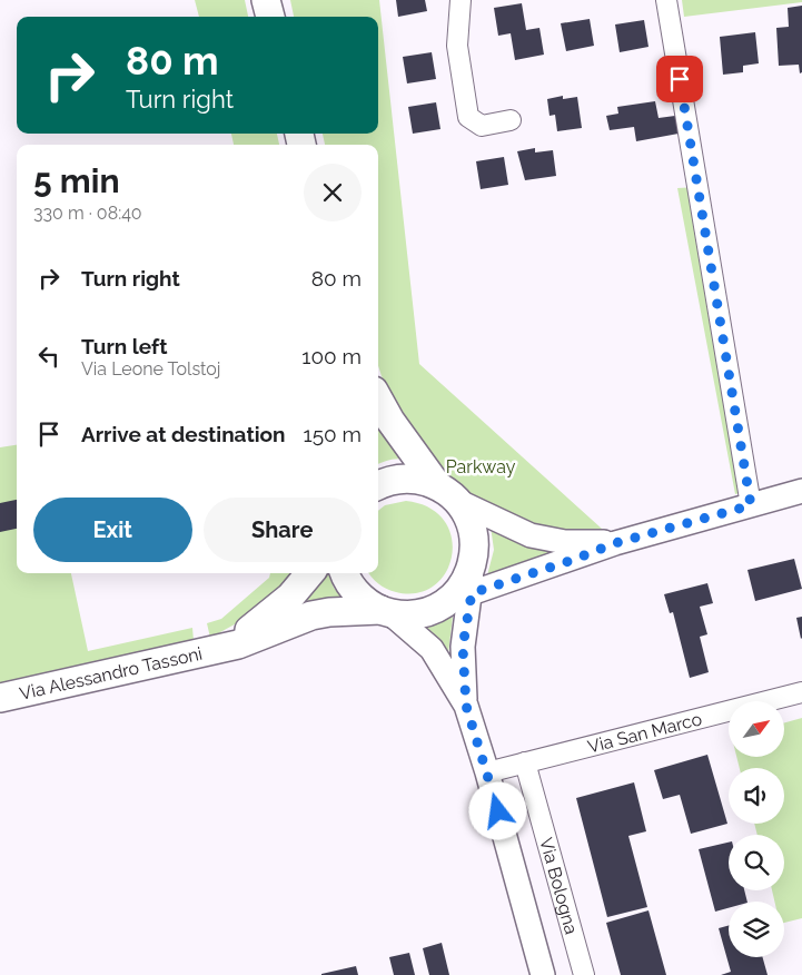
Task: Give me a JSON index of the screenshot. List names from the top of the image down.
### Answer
{
  "streets": {
    "main road": ["Via Alessandro Tassoni"],
    "street": ["Via San Marco", "Via Bologna"]
  },
  "crossings": [
    ["Via San Marco", "Via Bologna"]
  ],
  "parks": ["Parkway"],
  "north": "top right",
  "page": {
    "turn": ["80 m", "Turn right"],
    "heading": ["5 min", "330 m · 08:40"],
    "list": [
      {
        "name": "Turn right",
        "value": "80 m"
      },
      {
        "name": "Turn left",
        "note": "Via Leone Tolstoj",
        "value": "100 m"
      },
      {
        "name": "Arrive at destination",
        "value": "150 m"
      }
    ],
    "buttons": ["Exit", "Share"]
  }
}
